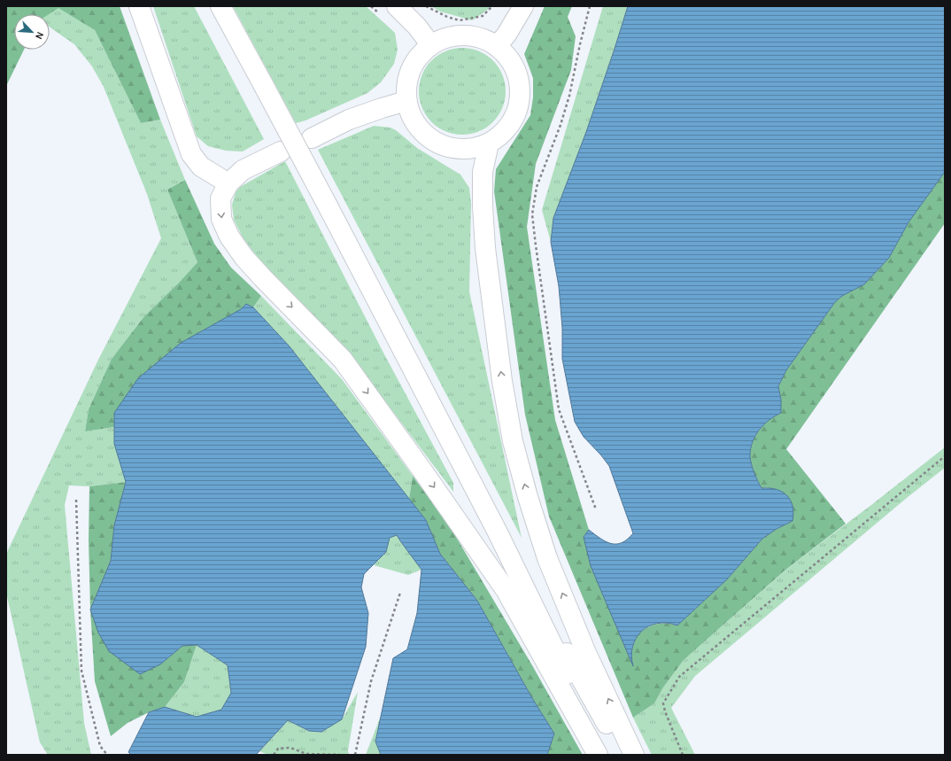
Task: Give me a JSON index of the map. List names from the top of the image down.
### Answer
{
  "north": "bottom right"
}
